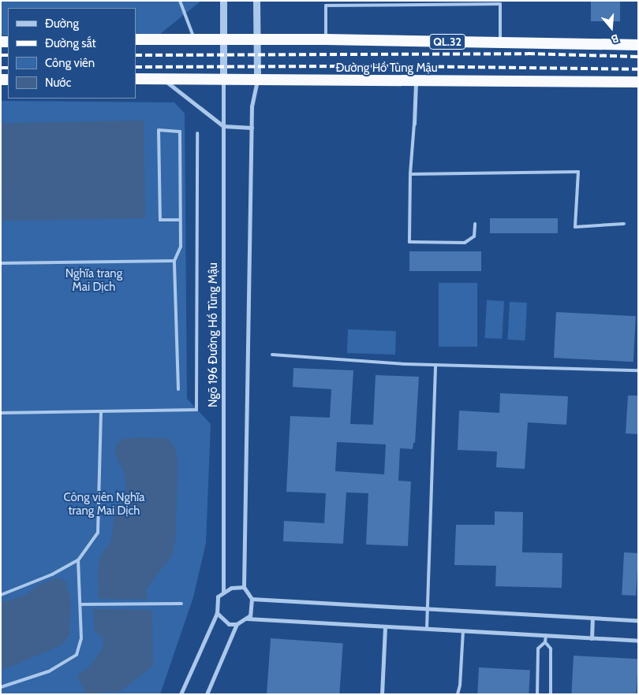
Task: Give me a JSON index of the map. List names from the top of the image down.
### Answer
{
  "streets": {
    "highway": ["QL.32", "Đường Hồ Tùng Mậu"],
    "street": ["Ngõ 196 Đường Hồ Tùng Mậu"]
  },
  "crossings": [
    ["Đường Hồ Tùng Mậu", "Ngõ 196 Đường Hồ Tùng Mậu"]
  ],
  "parks": ["Nghĩa trang Mai Dịch", "Công viên Nghĩa trang Mai Dịch"],
  "legend": [
    "Đường",
    "Đường sắt",
    "Công viên",
    "Nước"
  ],
  "north": "bottom"
}
